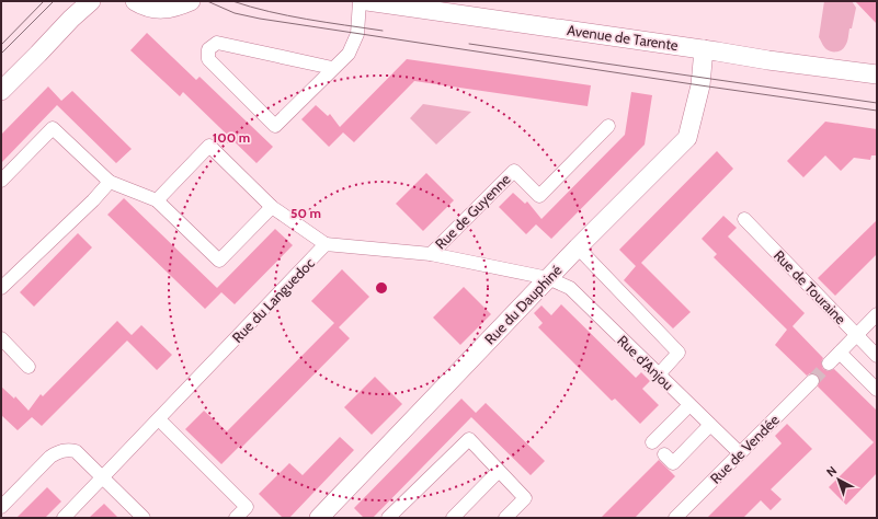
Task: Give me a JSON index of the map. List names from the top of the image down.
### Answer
{
  "streets": {
    "street": [
      "Avenue de Tarente",
      "Rue de Guyenne",
      "Rue de Touraine",
      "Rue du Languedoc",
      "Rue du Dauphiné",
      "Rue d'Anjou",
      "Rue de Vendée"
    ]
  },
  "crossings": [
    ["Avenue de Tarente", "Rue du Dauphiné"],
    ["Rue de Guyenne", "Rue du Languedoc"],
    ["Rue du Languedoc", "Rue du Dauphiné"],
    ["Rue du Languedoc", "Rue d'Anjou"],
    ["Rue du Dauphiné", "Rue d'Anjou"],
    ["Rue d'Anjou", "Rue de Vendée"]
  ],
  "north": "top left",
  "rings": ["100 m", "50 m"]
}
